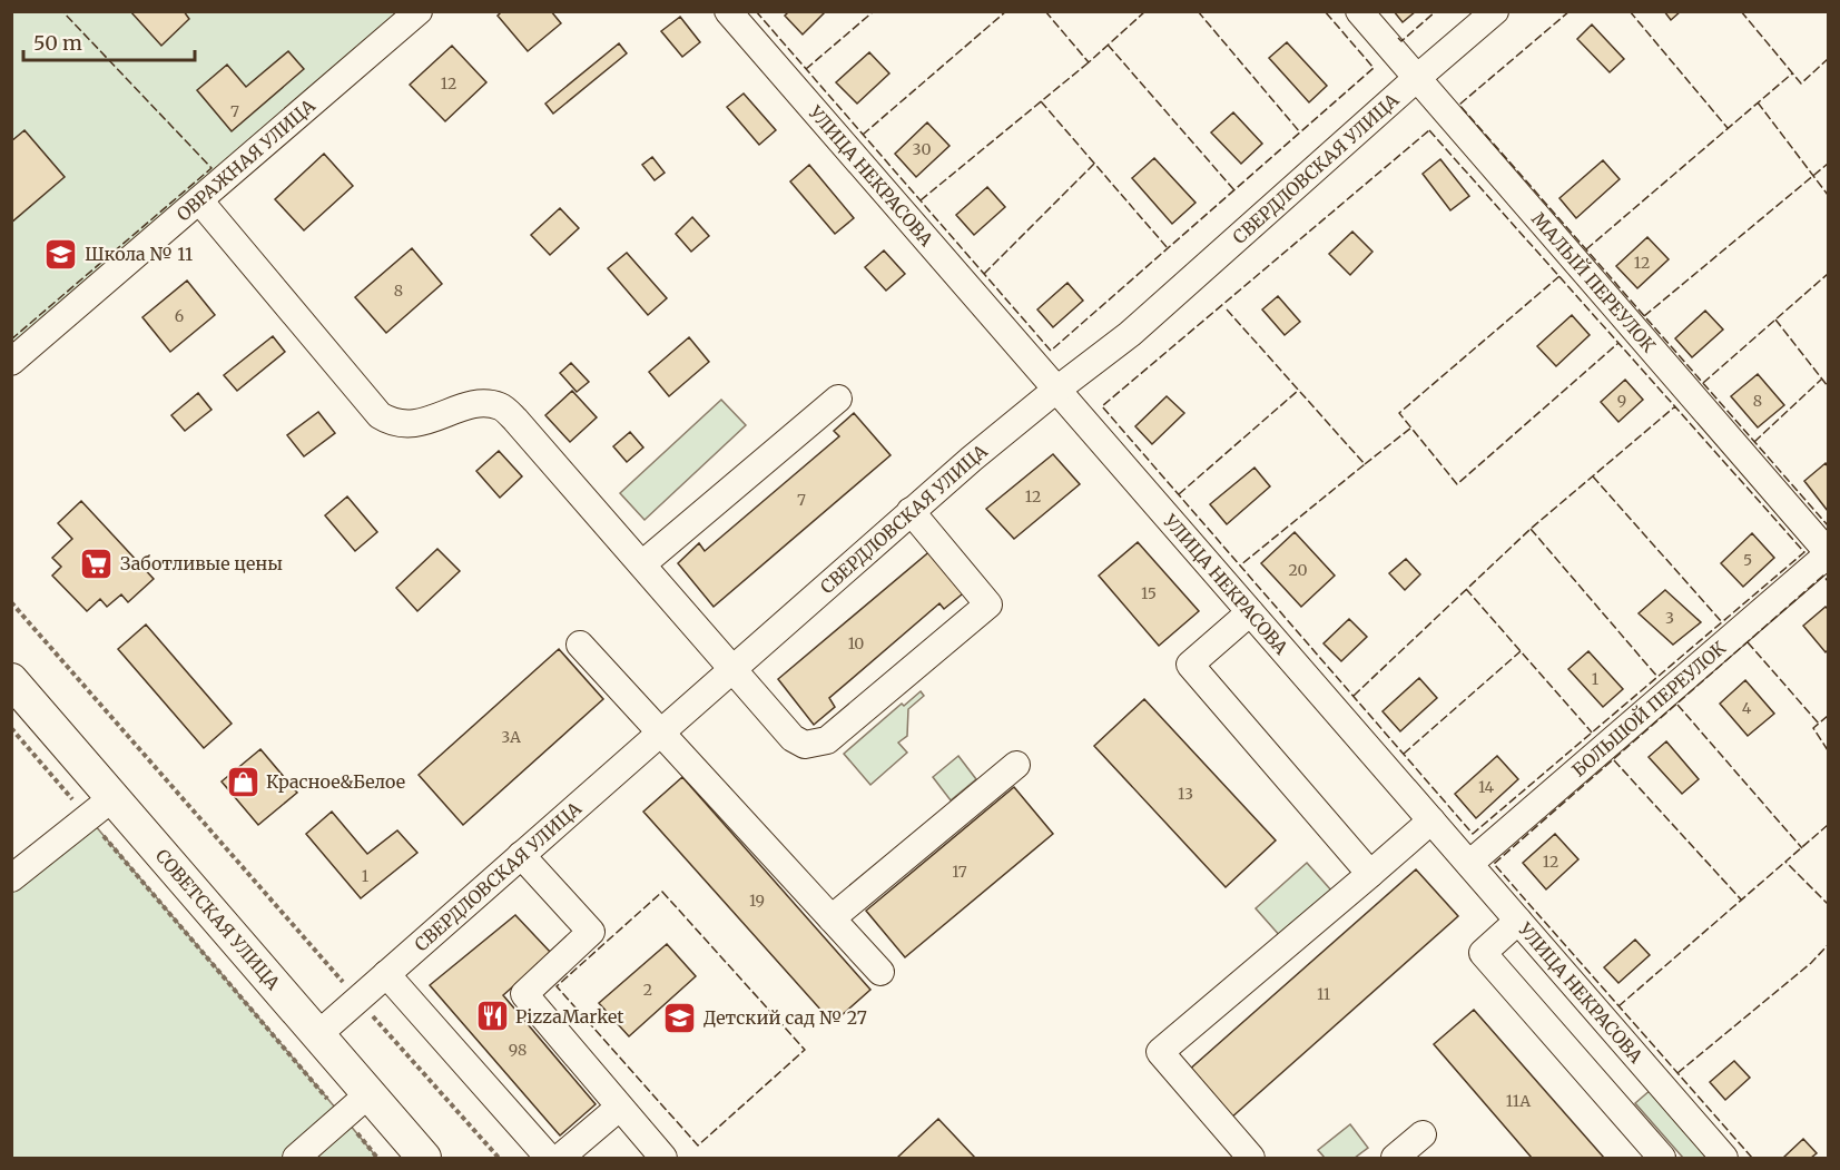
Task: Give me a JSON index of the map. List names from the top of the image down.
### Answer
{
  "streets": {
    "main road": ["СОВЕТСКАЯ УЛИЦА"],
    "street": [
      "ОВРАЖНАЯ УЛИЦА",
      "СВЕРДЛОВСКАЯ УЛИЦА",
      "УЛИЦА НЕКРАСОВА",
      "МАЛЫЙ ПЕРЕУЛОК",
      "БОЛЬШОЙ ПЕРЕУЛОК"
    ]
  },
  "crossings": [
    ["СВЕРДЛОВСКАЯ УЛИЦА", "УЛИЦА НЕКРАСОВА"],
    ["СВЕРДЛОВСКАЯ УЛИЦА", "МАЛЫЙ ПЕРЕУЛОК"],
    ["СВЕРДЛОВСКАЯ УЛИЦА", "СОВЕТСКАЯ УЛИЦА"],
    ["УЛИЦА НЕКРАСОВА", "БОЛЬШОЙ ПЕРЕУЛОК"],
    ["МАЛЫЙ ПЕРЕУЛОК", "БОЛЬШОЙ ПЕРЕУЛОК"]
  ],
  "places": {
    "school or university": ["Школа № 11", "Детский сад № 27"],
    "supermarket": ["Заботливые цены"],
    "shop": ["Красное&Белое"],
    "restaurant": ["PizzaMarket"]
  },
  "house_numbers": [
    "12",
    "7",
    "30",
    "12",
    "8",
    "6",
    "9",
    "8",
    "12",
    "7",
    "5",
    "20",
    "15",
    "3",
    "10",
    "1",
    "4",
    "3А",
    "14",
    "13",
    "12",
    "17",
    "1",
    "19",
    "2",
    "11",
    "98",
    "11А"
  ],
  "scale_bar": "50 m"
}
